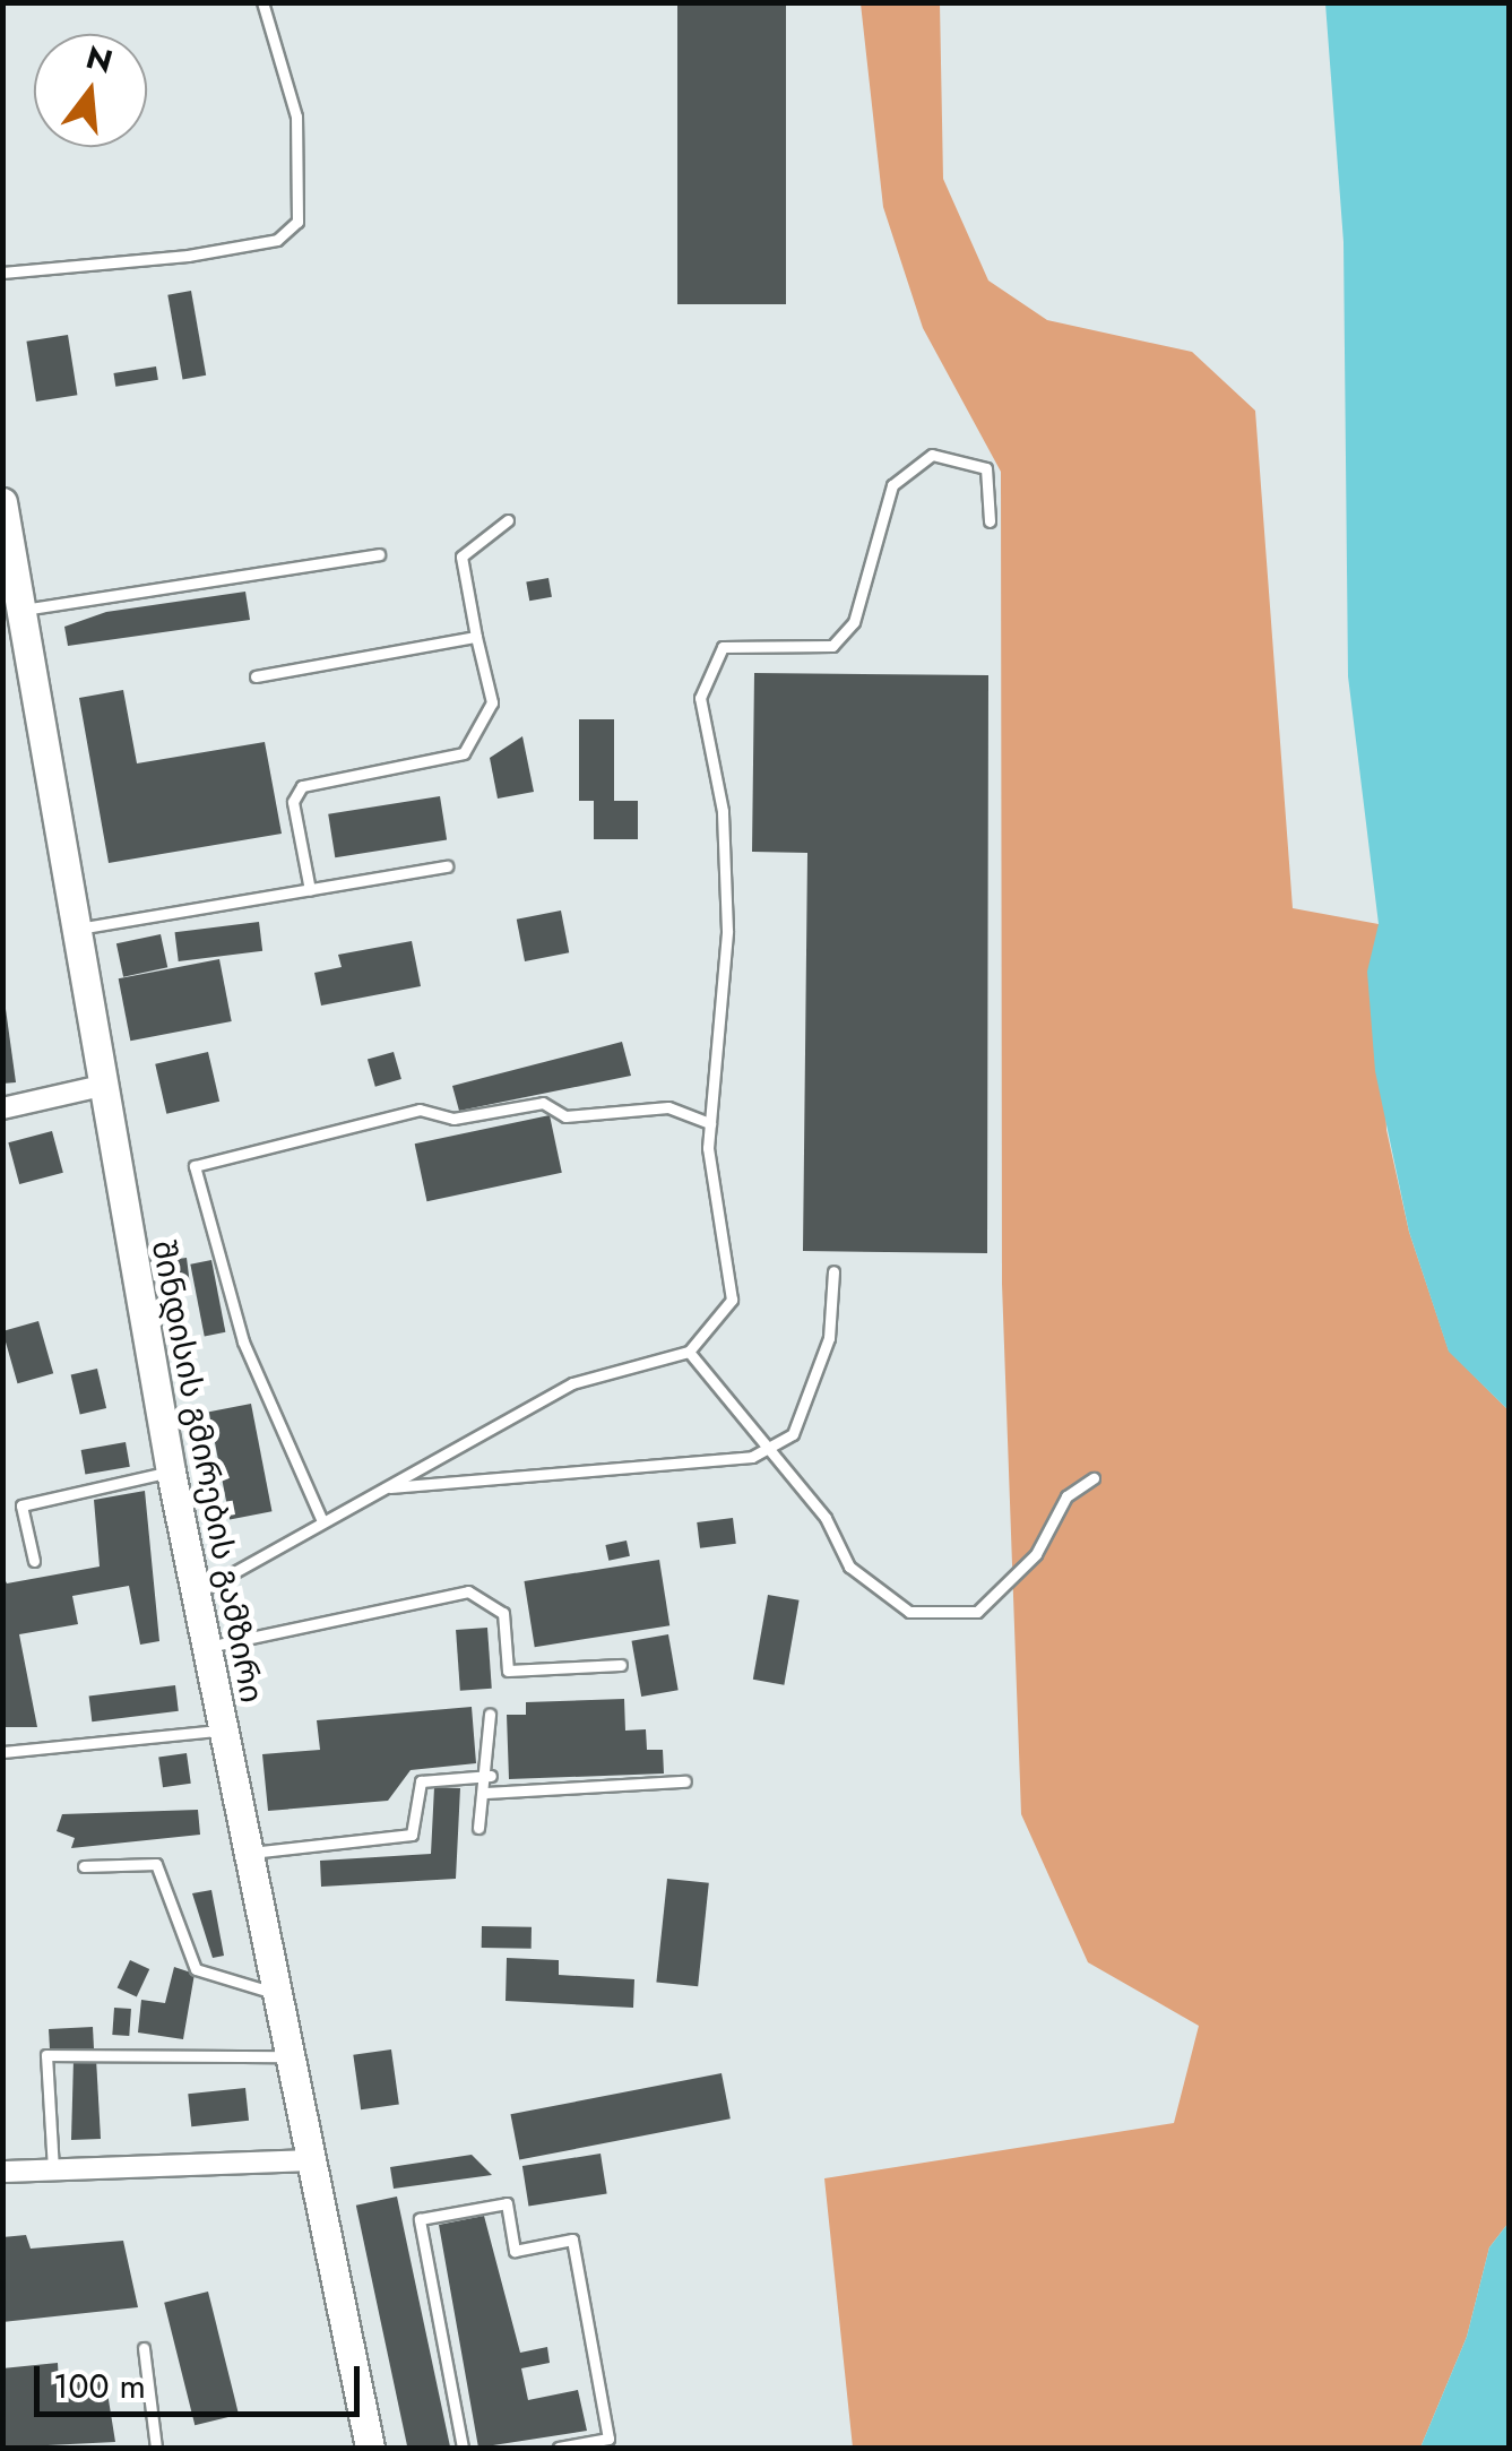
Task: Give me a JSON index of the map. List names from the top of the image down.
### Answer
{
  "streets": {
    "main road": ["შინდისის გმირების გამზირი"]
  },
  "scale_bar": "100 m",
  "north": "top"
}
